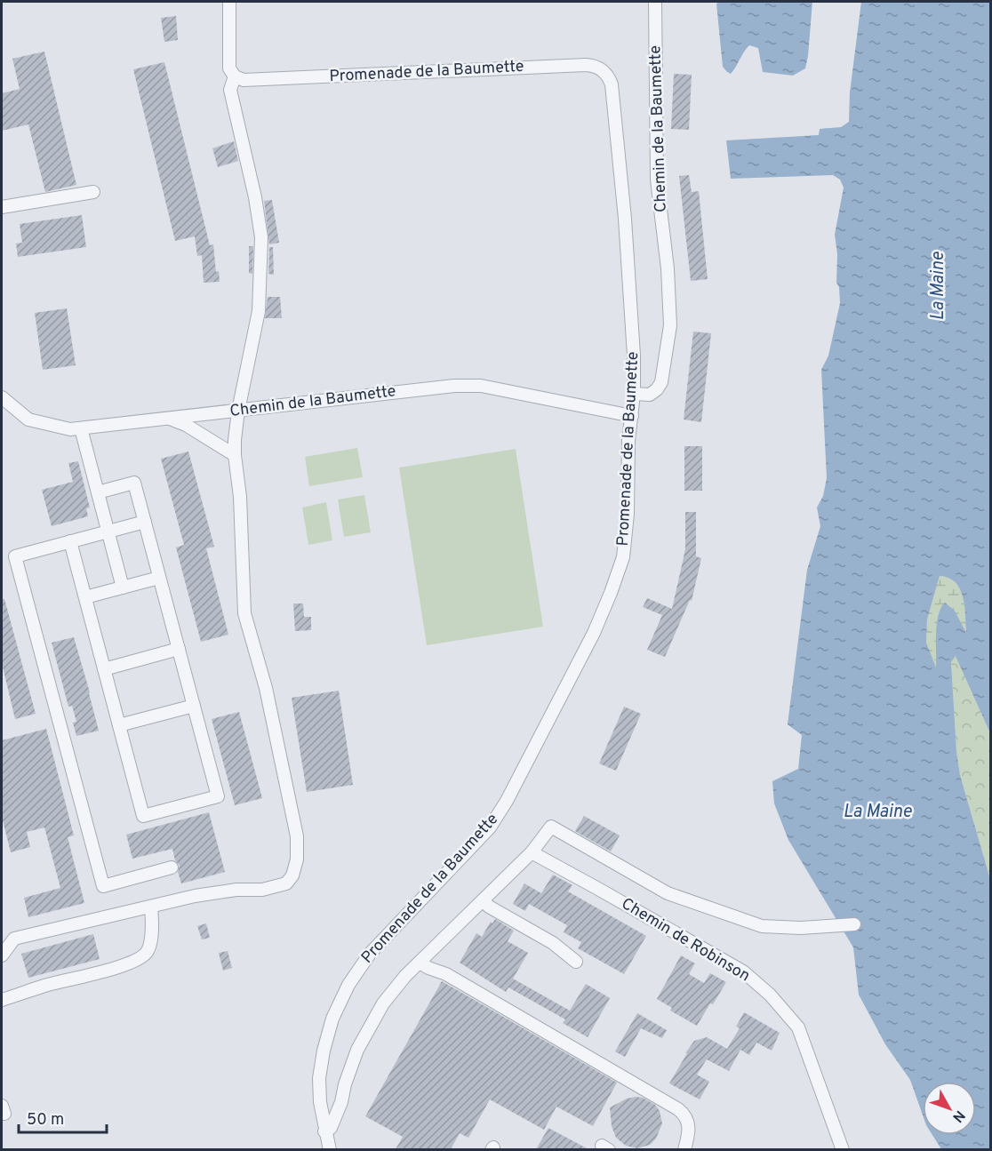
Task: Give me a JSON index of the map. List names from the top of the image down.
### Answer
{
  "streets": {
    "street": ["Promenade de la Baumette", "Chemin de la Baumette", "Chemin de Robinson"]
  },
  "crossings": [
    ["Promenade de la Baumette", "Chemin de la Baumette"]
  ],
  "water": ["La Maine"],
  "scale_bar": "50 m",
  "north": "bottom right"
}
